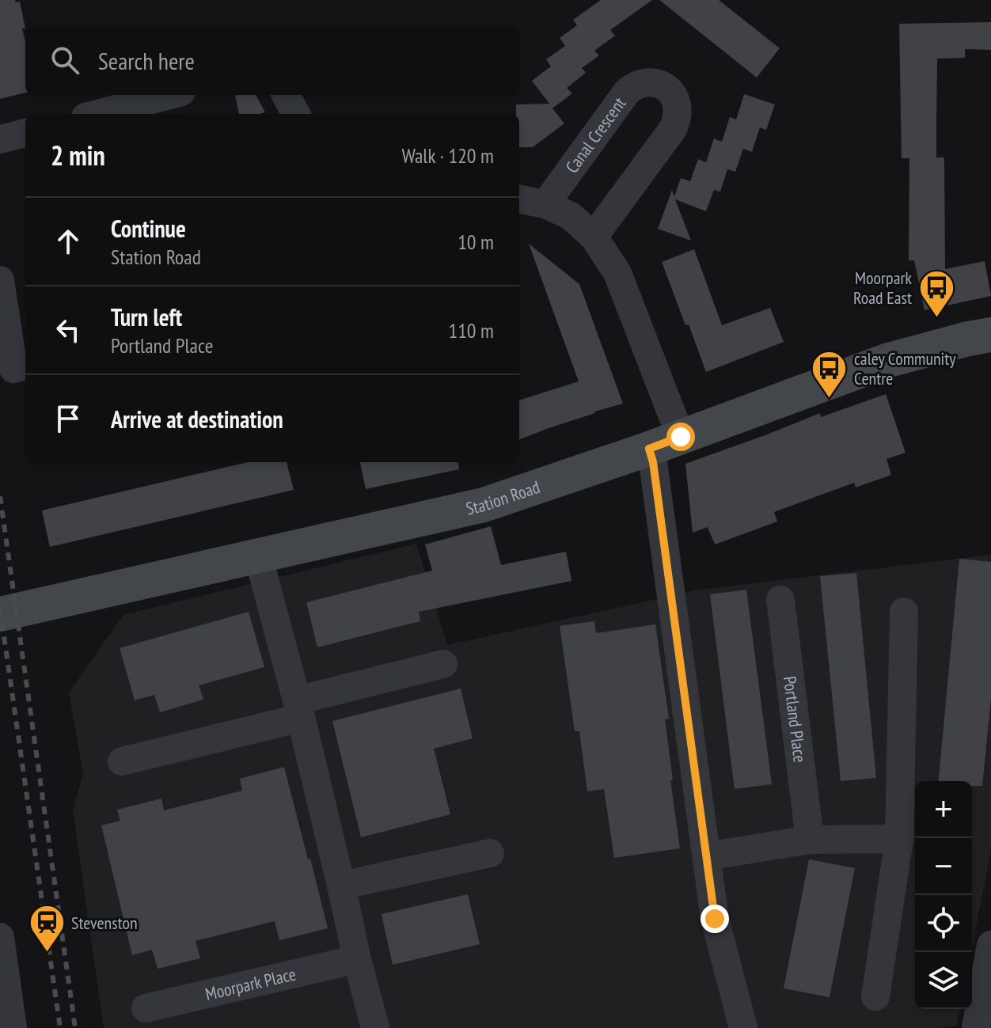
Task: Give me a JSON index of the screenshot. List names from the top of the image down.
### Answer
{
  "streets": {
    "street": [
      "Canal Crescent",
      "Station Road",
      "Portland Place",
      "Moorpark Place"
    ]
  },
  "places": {
    "bus stop": ["Moorpark Road East", "caley Community Centre"],
    "station": ["Stevenston"]
  },
  "page": {
    "search": "Search here",
    "heading": ["2 min", "Walk · 120 m"],
    "list": [
      ["Continue", "Station Road", "10 m"],
      ["Turn left", "Portland Place", "110 m"],
      "Arrive at destination"
    ],
    "map_buttons": ["+", "−"]
  }
}
